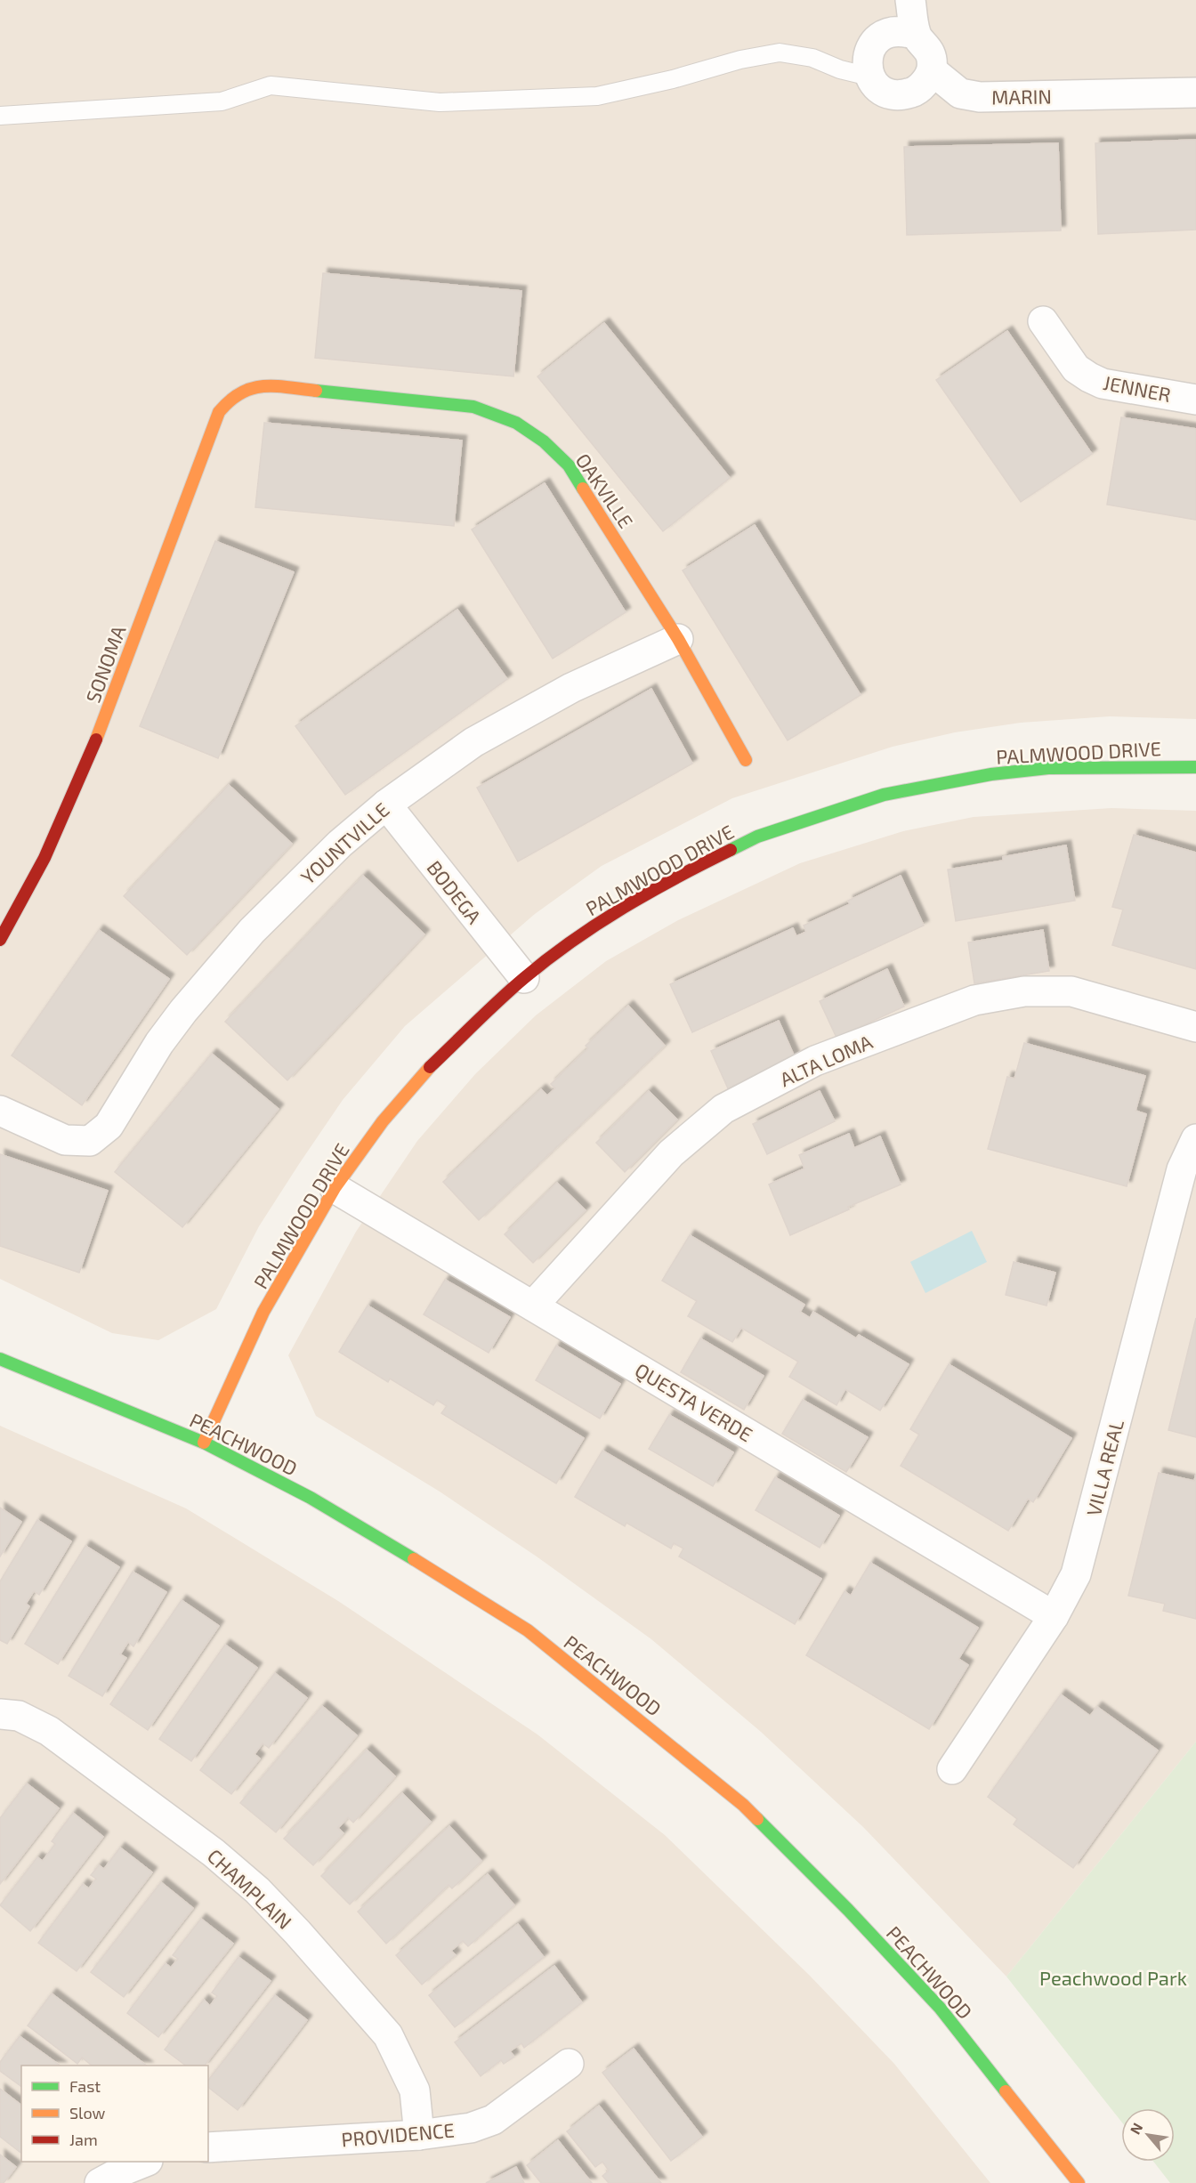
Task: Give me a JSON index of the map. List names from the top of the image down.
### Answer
{
  "streets": {
    "street": [
      "MARIN",
      "JENNER",
      "OAKVILLE",
      "SONOMA",
      "PALMWOOD DRIVE",
      "YOUNTVILLE",
      "BODEGA",
      "ALTA LOMA",
      "QUESTA VERDE",
      "PEACHWOOD",
      "VILLA REAL",
      "CHAMPLAIN",
      "PROVIDENCE"
    ]
  },
  "crossings": [
    ["OAKVILLE", "SONOMA"],
    ["OAKVILLE", "YOUNTVILLE"],
    ["PALMWOOD DRIVE", "BODEGA"],
    ["PALMWOOD DRIVE", "QUESTA VERDE"],
    ["PALMWOOD DRIVE", "PEACHWOOD"],
    ["YOUNTVILLE", "BODEGA"],
    ["ALTA LOMA", "QUESTA VERDE"],
    ["QUESTA VERDE", "VILLA REAL"],
    ["CHAMPLAIN", "PROVIDENCE"]
  ],
  "parks": ["Peachwood Park"],
  "legend": ["Fast", "Slow", "Jam"],
  "north": "top left"
}
